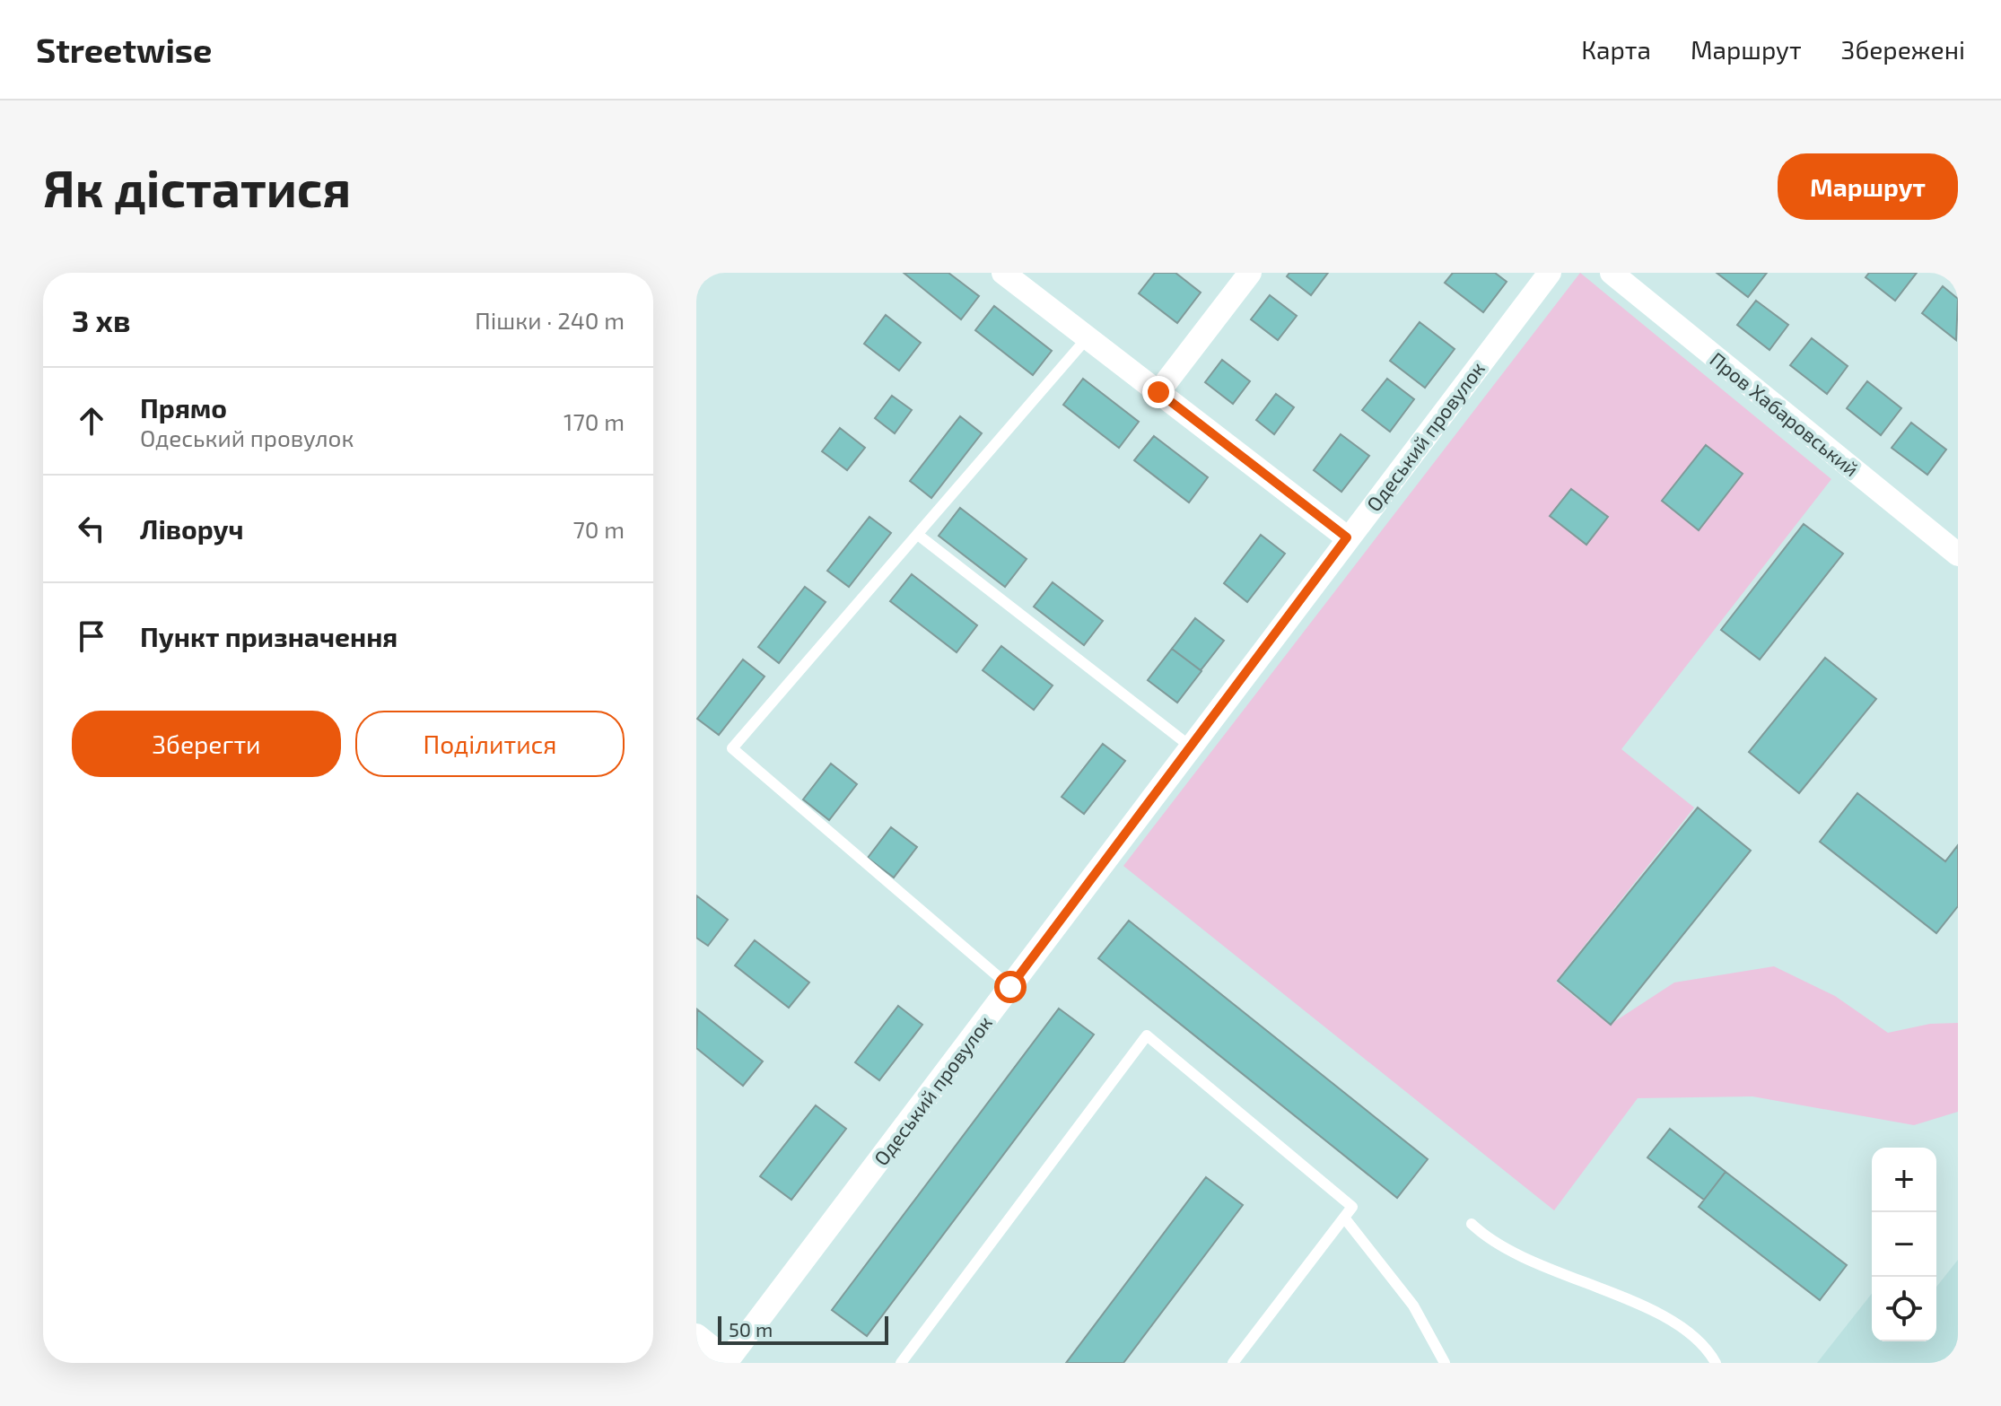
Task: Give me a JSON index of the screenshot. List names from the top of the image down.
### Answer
{
  "streets": {
    "street": ["Пров Хабаровський", "Одеський провулок"]
  },
  "scale_bar": "50 m",
  "page": {
    "header": "Streetwise",
    "nav": ["Карта", "Маршрут", "Збережені"],
    "buttons": [
      "Маршрут",
      ["Зберегти", "Поділитися"]
    ],
    "title": "Як дістатися",
    "heading": ["3 хв", "Пішки · 240 m"],
    "list": [
      ["Прямо", "Одеський провулок", "170 m"],
      ["Ліворуч", "70 m"],
      "Пункт призначення"
    ],
    "map_buttons": ["+", "−"],
    "scale": "50 m"
  }
}
